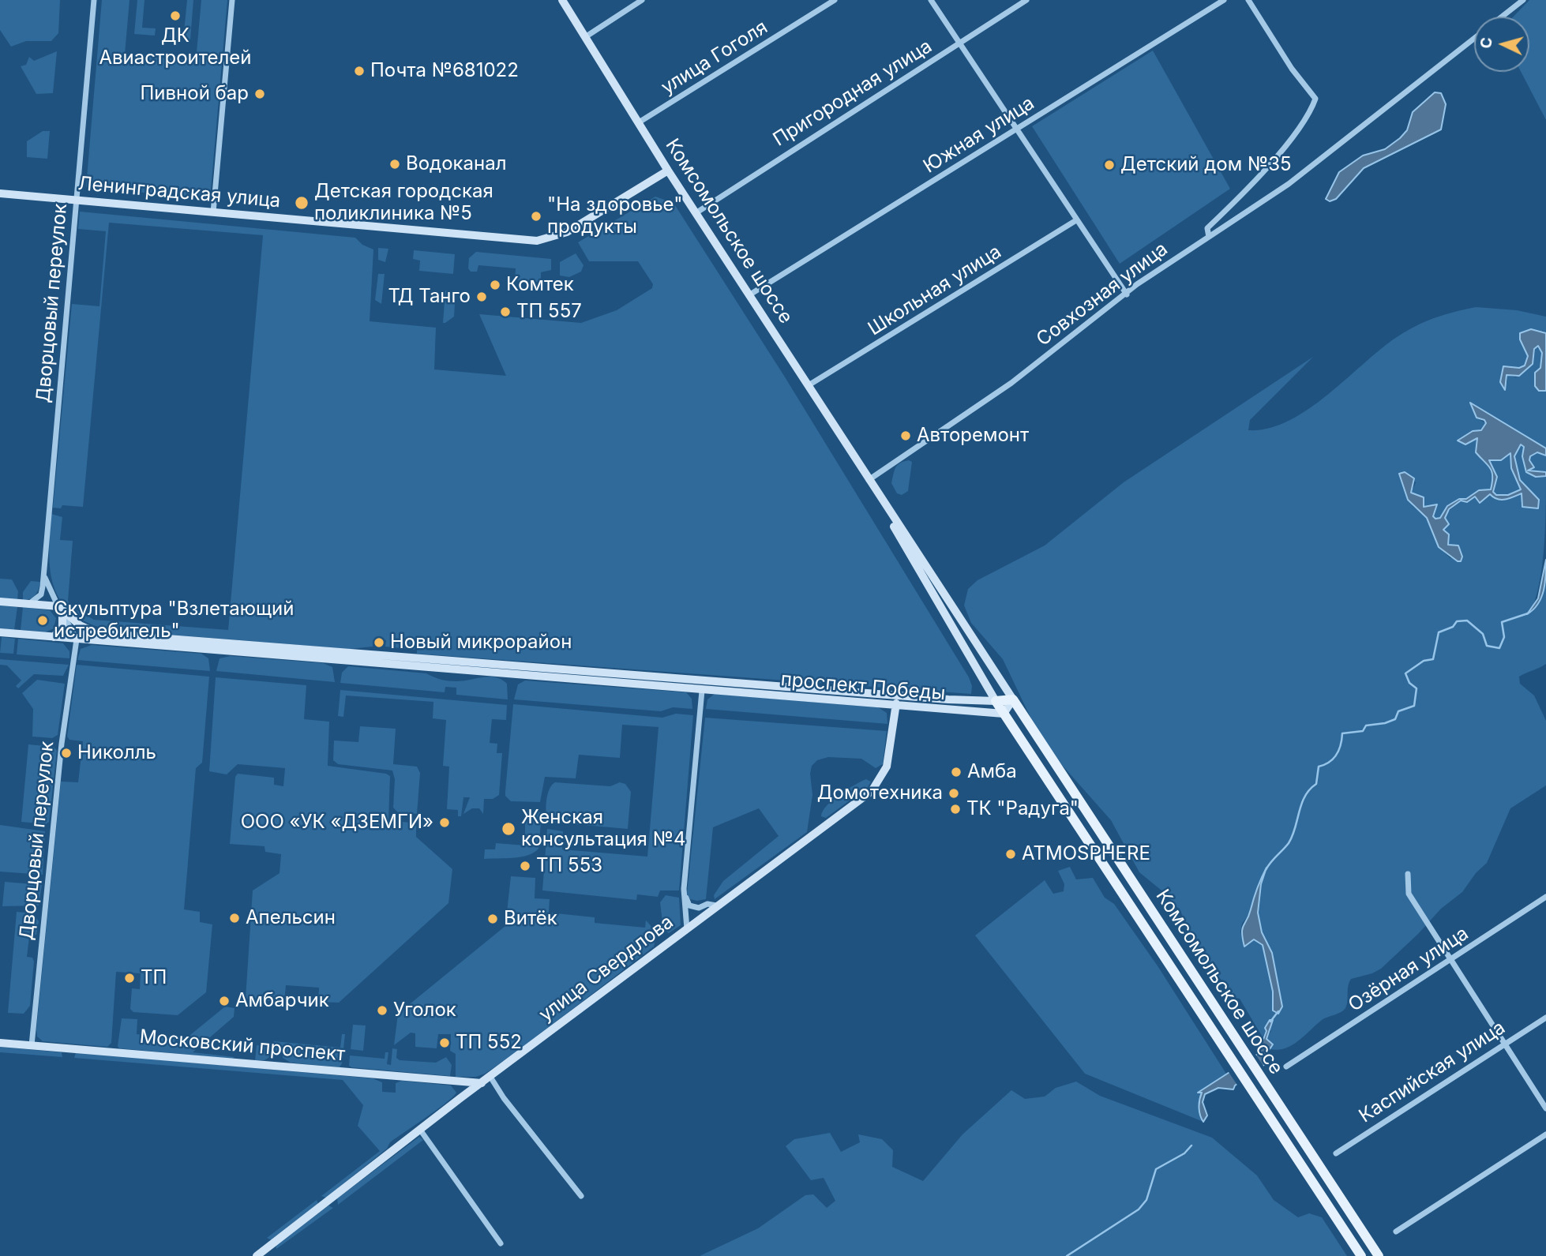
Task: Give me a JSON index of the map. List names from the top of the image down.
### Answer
{
  "streets": {
    "main road": [
      "Ленинградская улица",
      "Комсомольское шоссе",
      "проспект Победы",
      "улица Свердлова",
      "Московский проспект"
    ],
    "street": [
      "улица Гоголя",
      "Пригородная улица",
      "Южная улица",
      "Школьная улица",
      "Совхозная улица",
      "Дворцовый переулок",
      "Озёрная улица",
      "Каспийская улица"
    ]
  },
  "crossings": [
    ["улица Гоголя", "Комсомольское шоссе"],
    ["Пригородная улица", "Комсомольское шоссе"],
    ["Южная улица", "Комсомольское шоссе"],
    ["Ленинградская улица", "Комсомольское шоссе"],
    ["Ленинградская улица", "Дворцовый переулок"],
    ["Комсомольское шоссе", "Школьная улица"],
    ["Комсомольское шоссе", "Совхозная улица"],
    ["Комсомольское шоссе", "проспект Победы"],
    ["Дворцовый переулок", "проспект Победы"],
    ["Дворцовый переулок", "Московский проспект"],
    ["проспект Победы", "улица Свердлова"],
    ["улица Свердлова", "Московский проспект"]
  ],
  "places": [
    "ДК Авиастроителей",
    "Почта №681022",
    "Пивной бар",
    "Водоканал",
    "Детский дом №35",
    "Детская городская поликлиника №5",
    "\"На здоровье\" продукты",
    "Комтек",
    "ТД Танго",
    "ТП 557",
    "Авторемонт",
    "Скульптура \"Взлетающий истребитель\"",
    "Новый микрорайон",
    "Николль",
    "Амба",
    "Домотехника",
    "ТК \"Радуга\"",
    "ООО «УК «ДЗЕМГИ»",
    "Женская консультация №4",
    "ATMOSPHERE",
    "ТП 553",
    "Апельсин",
    "Витёк",
    "ТП",
    "Амбарчик",
    "Уголок",
    "ТП 552"
  ],
  "north": "left"
}
